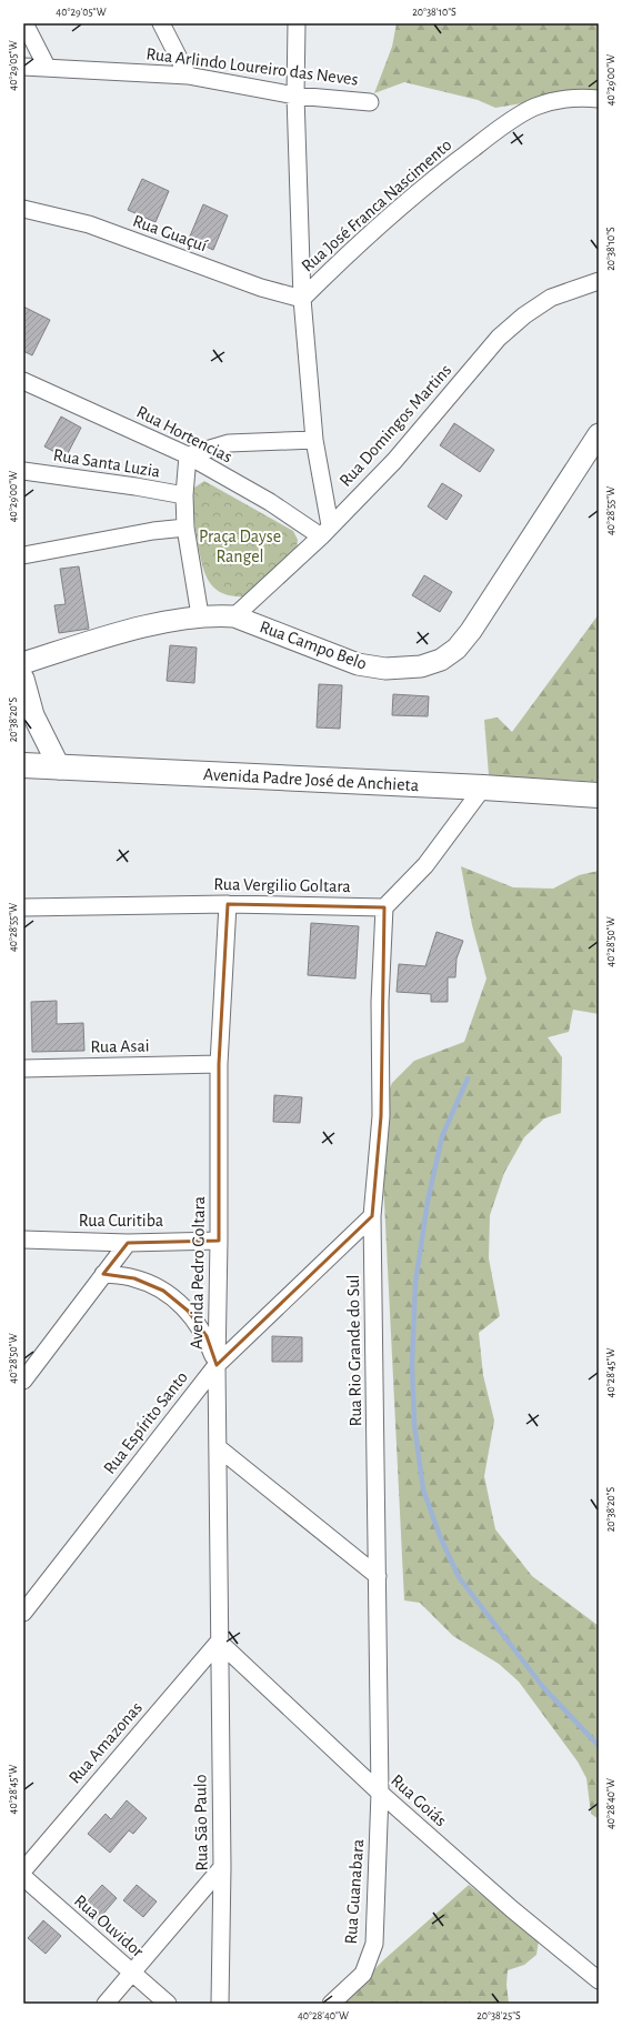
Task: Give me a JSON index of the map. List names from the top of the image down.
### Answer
{
  "streets": {
    "main road": ["Avenida Padre José de Anchieta"],
    "street": [
      "Rua Arlindo Loureiro das Neves",
      "Rua José Franca Nascimento",
      "Rua Guaçuí",
      "Rua Domingos Martins",
      "Rua Hortencias",
      "Rua Santa Luzia",
      "Rua Campo Belo",
      "Rua Vergilio Goltara",
      "Rua Asai",
      "Rua Curitiba",
      "Avenida Pedro Goltara",
      "Rua Rio Grande do Sul",
      "Rua Espírito Santo",
      "Rua Amazonas",
      "Rua Goiás",
      "Rua São Paulo",
      "Rua Guanabara",
      "Rua Ouvidor"
    ]
  },
  "crossings": [
    ["Rua Arlindo Loureiro das Neves", "Rua José Franca Nascimento"],
    ["Rua José Franca Nascimento", "Rua Guaçuí"],
    ["Rua José Franca Nascimento", "Rua Domingos Martins"],
    ["Rua José Franca Nascimento", "Rua Hortencias"],
    ["Rua Domingos Martins", "Rua Hortencias"],
    ["Rua Domingos Martins", "Rua Campo Belo"],
    ["Rua Vergilio Goltara", "Avenida Pedro Goltara"],
    ["Rua Vergilio Goltara", "Rua Rio Grande do Sul"],
    ["Rua Asai", "Avenida Pedro Goltara"],
    ["Rua Curitiba", "Avenida Pedro Goltara"],
    ["Avenida Pedro Goltara", "Rua Espírito Santo"],
    ["Avenida Pedro Goltara", "Rua Amazonas"],
    ["Avenida Pedro Goltara", "Rua Goiás"],
    ["Avenida Pedro Goltara", "Rua São Paulo"],
    ["Rua Rio Grande do Sul", "Rua Espírito Santo"],
    ["Rua Rio Grande do Sul", "Rua Goiás"],
    ["Rua Rio Grande do Sul", "Rua Guanabara"],
    ["Rua Amazonas", "Rua Goiás"],
    ["Rua Amazonas", "Rua São Paulo"],
    ["Rua Goiás", "Rua São Paulo"],
    ["Rua Goiás", "Rua Guanabara"]
  ],
  "parks": ["Praça Dayse Rangel"],
  "coordinates": [
    "40°29'05\"W",
    "20°38'10\"S",
    "40°29'00\"W",
    "40°28'55\"W",
    "20°38'20\"S",
    "40°28'50\"W",
    "40°28'45\"W",
    "40°28'40\"W",
    "20°38'25\"S"
  ]
}
